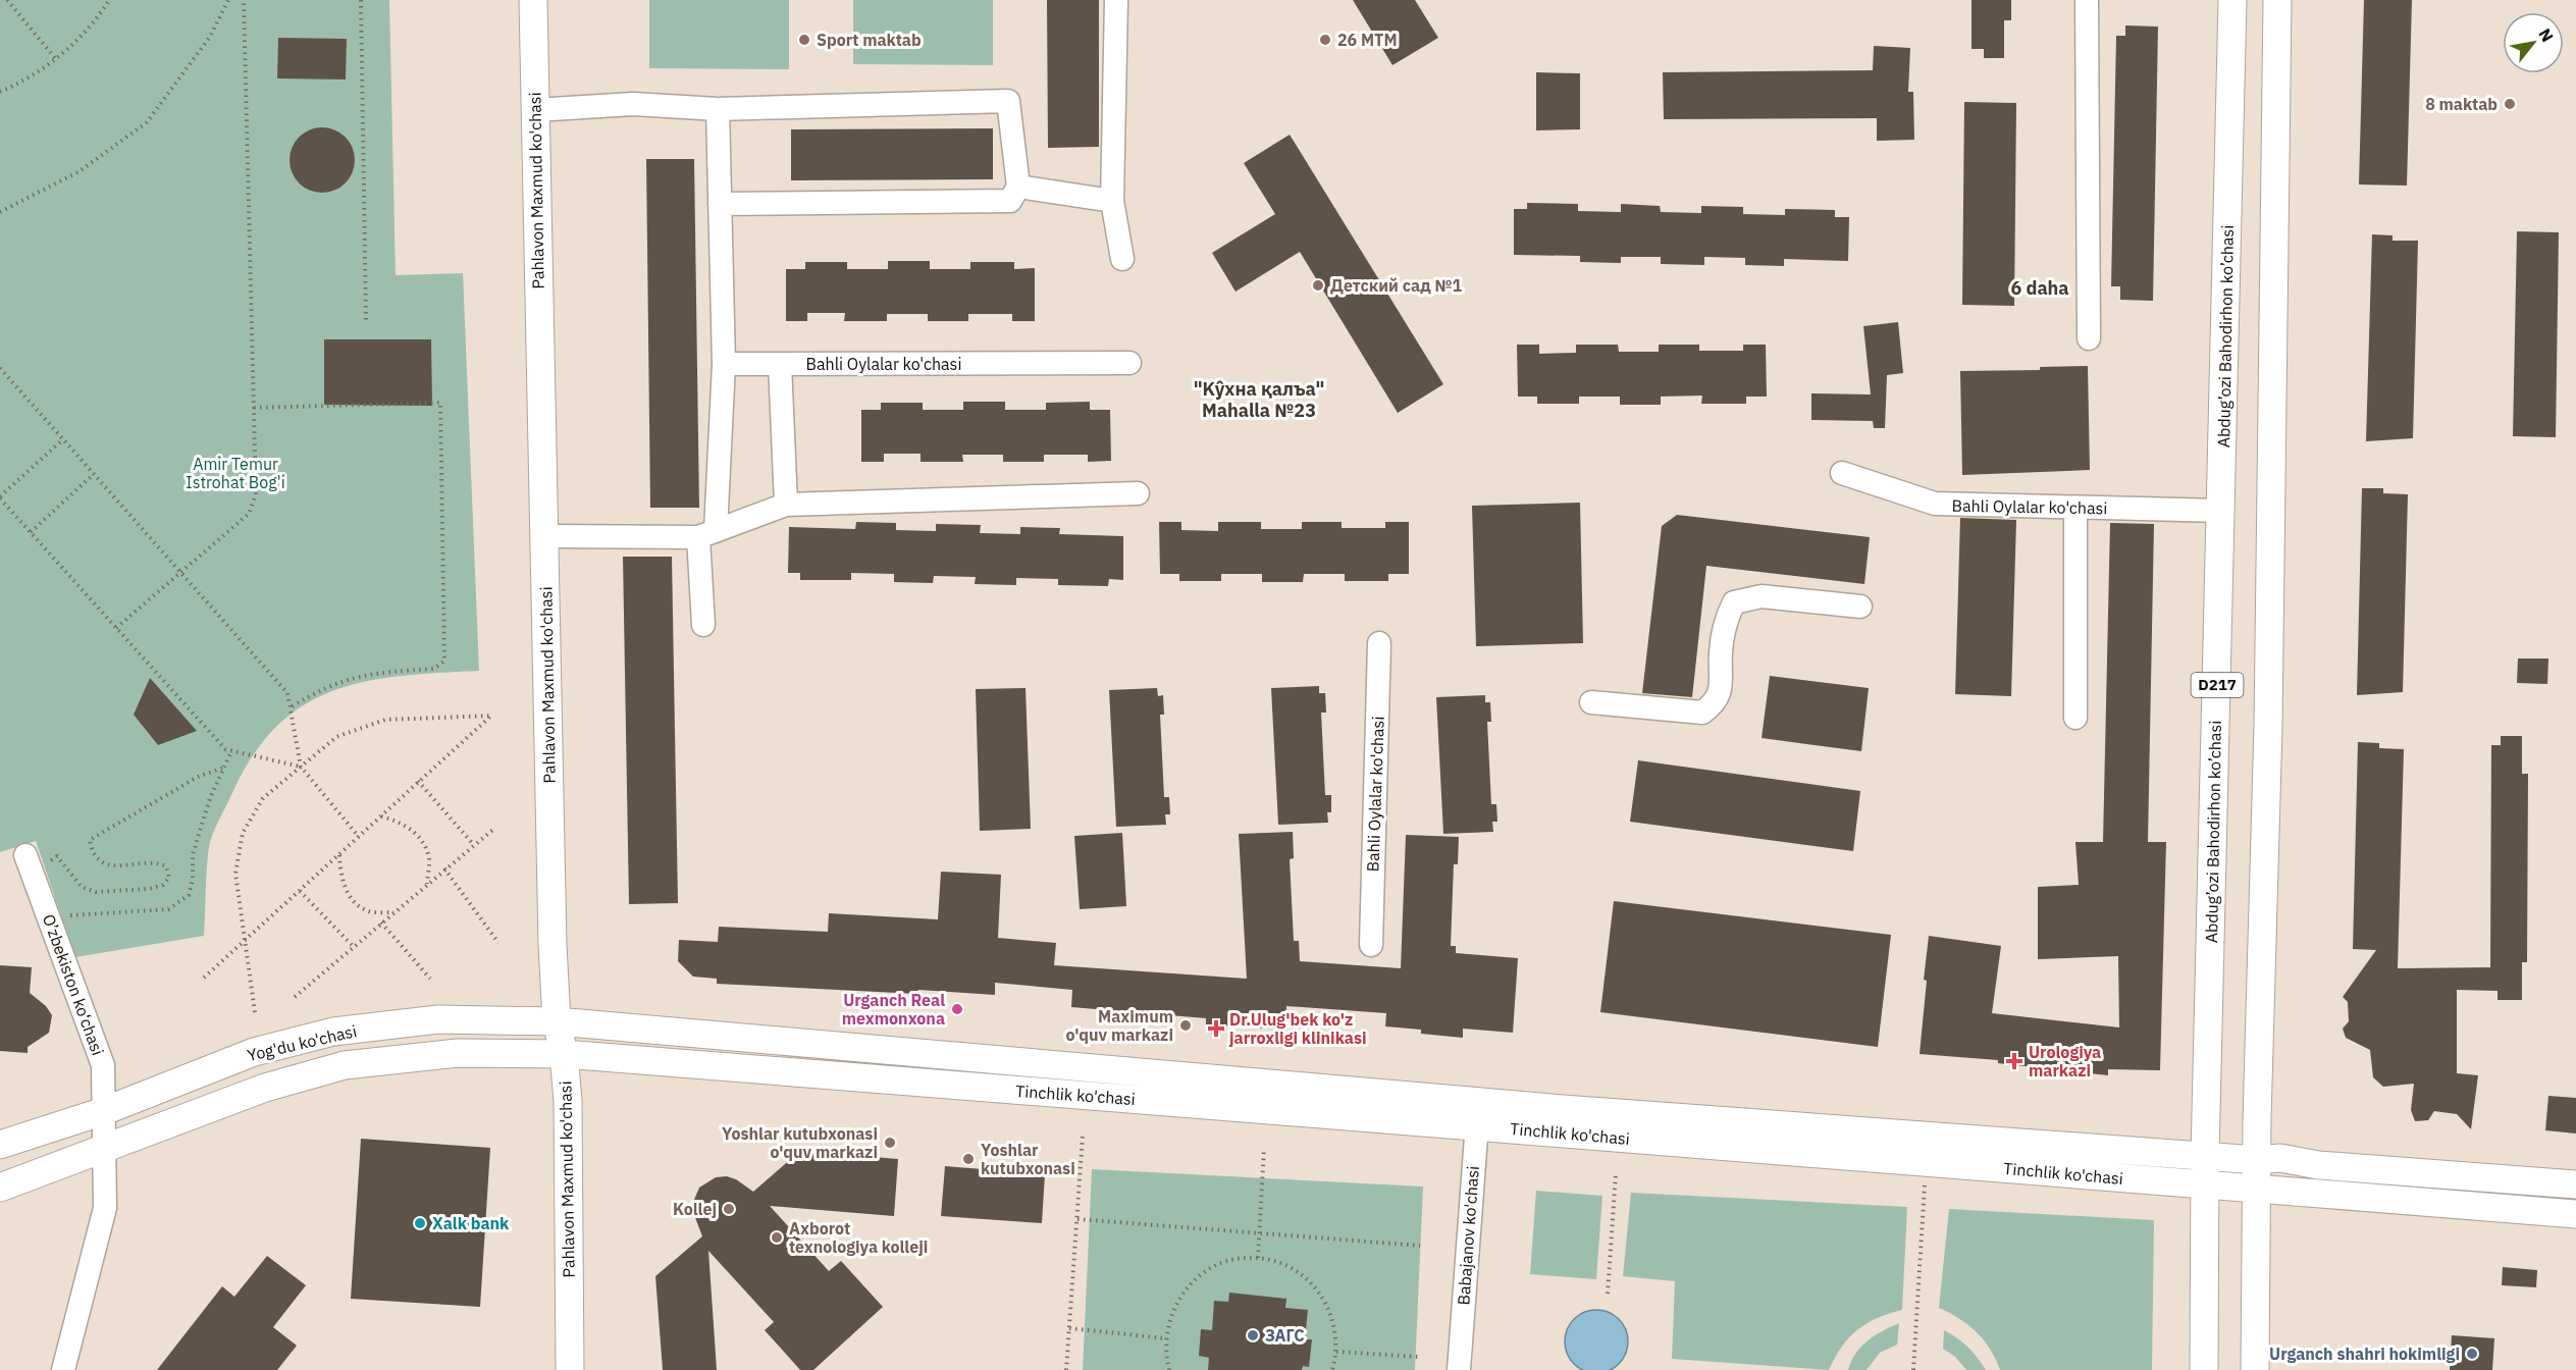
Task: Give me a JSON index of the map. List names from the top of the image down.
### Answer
{
  "streets": {
    "main road": [
      "Pahlavon Maxmud ko'chasi",
      "Abdug’ozi Bahodirhon ko’chasi",
      "D217",
      "Yog'du ko'chasi",
      "Tinchlik ko'chasi"
    ],
    "street": ["Bahli Oylalar ko'chasi", "O’zbekiston ko‘chasi", "Babajanov ko'chasi"]
  },
  "crossings": [
    ["Pahlavon Maxmud ko'chasi", "Yog'du ko'chasi"],
    ["Pahlavon Maxmud ko'chasi", "Tinchlik ko'chasi"],
    ["Abdug’ozi Bahodirhon ko’chasi", "Bahli Oylalar ko'chasi"],
    ["Abdug’ozi Bahodirhon ko’chasi", "Tinchlik ko'chasi"],
    ["O’zbekiston ko‘chasi", "Yog'du ko'chasi"],
    ["Yog'du ko'chasi", "Tinchlik ko'chasi"],
    ["Tinchlik ko'chasi", "Babajanov ko'chasi"]
  ],
  "districts": ["6 daha", "\"Kŷхна қалъа\" Mahalla №23"],
  "parks": ["Amir Temur Istrohat Bog'i"],
  "places": {
    "other": [
      "Sport maktab",
      "26 MTM",
      "8 maktab",
      "Детский сад №1",
      "Urganch Real mexmonxona",
      "Maximum o'quv markazi",
      "Yoshlar kutubxonasi o'quv markazi",
      "Yoshlar kutubxonasi",
      "Kollej",
      "Xalk bank",
      "Axborot texnologiya kolleji",
      "ЗАГС",
      "Urganch shahri hokimligi"
    ],
    "health": ["Dr.Ulug'bek ko'z jarroxligi klinikasi", "Urologiya markazi"]
  },
  "north": "top right"
}
